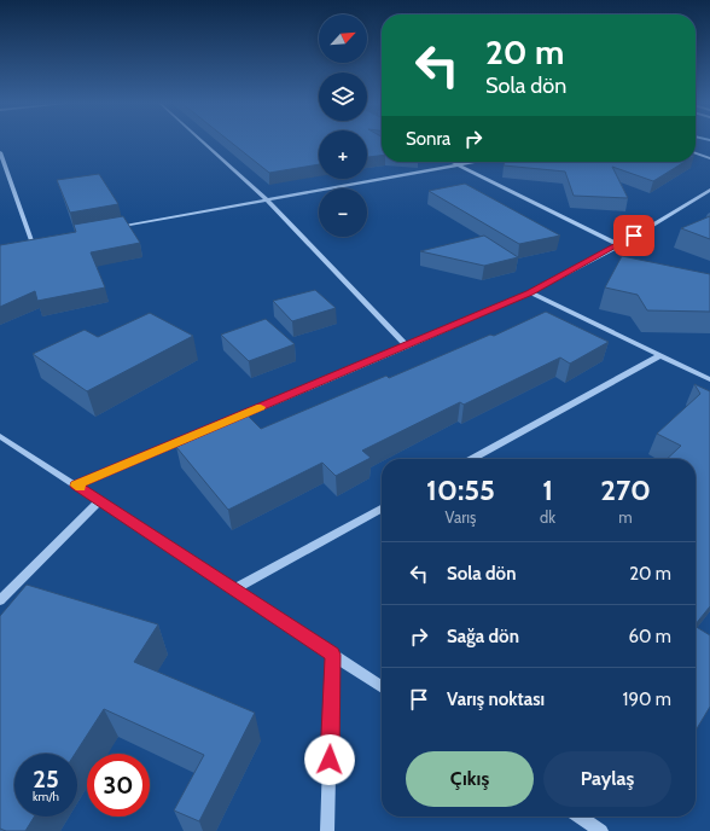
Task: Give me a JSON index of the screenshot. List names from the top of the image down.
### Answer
{
  "north": "top right",
  "page": {
    "map_buttons": ["+", "−"],
    "turn": ["20 m", "Sola dön"],
    "then": "Sonra",
    "eta": [
      "10:55",
      "Varış",
      "1",
      "dk",
      "270",
      "m"
    ],
    "list": [
      {
        "name": "Sola dön",
        "value": "20 m"
      },
      {
        "name": "Sağa dön",
        "value": "60 m"
      },
      {
        "name": "Varış noktası",
        "value": "190 m"
      }
    ],
    "buttons": ["Çıkış", "Paylaş"],
    "speed": "25 km/h",
    "limit": "30"
  }
}
